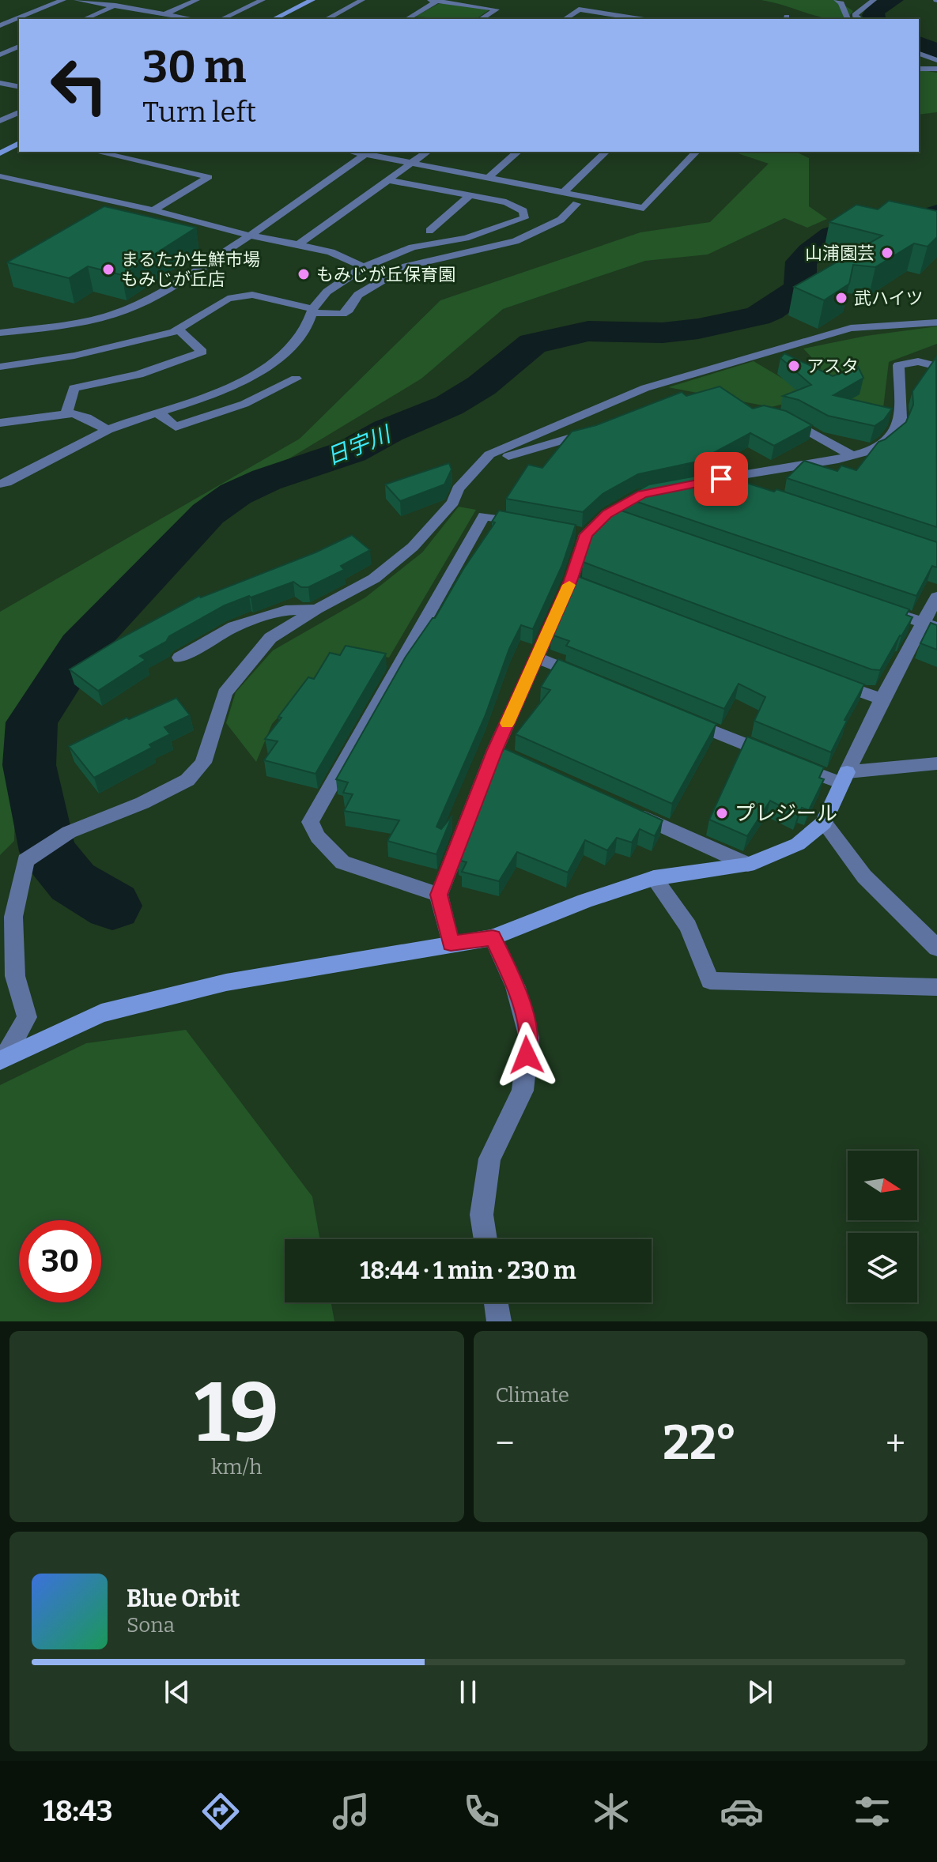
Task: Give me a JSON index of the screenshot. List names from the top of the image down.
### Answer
{
  "water": ["日宇川"],
  "places": [
    "山浦園芸",
    "まるたか生鮮市場 もみじが丘店",
    "もみじが丘保育園",
    "武ハイツ",
    "アスタ",
    "プレジール"
  ],
  "north": "right",
  "page": {
    "turn": ["30 m", "Turn left"],
    "limit": "30",
    "trip": "18:44 · 1 min · 230 m",
    "tile": [
      ["19", "km/h"],
      "Climate"
    ],
    "heat": ["−", "22°", "+"],
    "song": ["Blue Orbit", "Sona"],
    "tabs": "18:43"
  }
}
